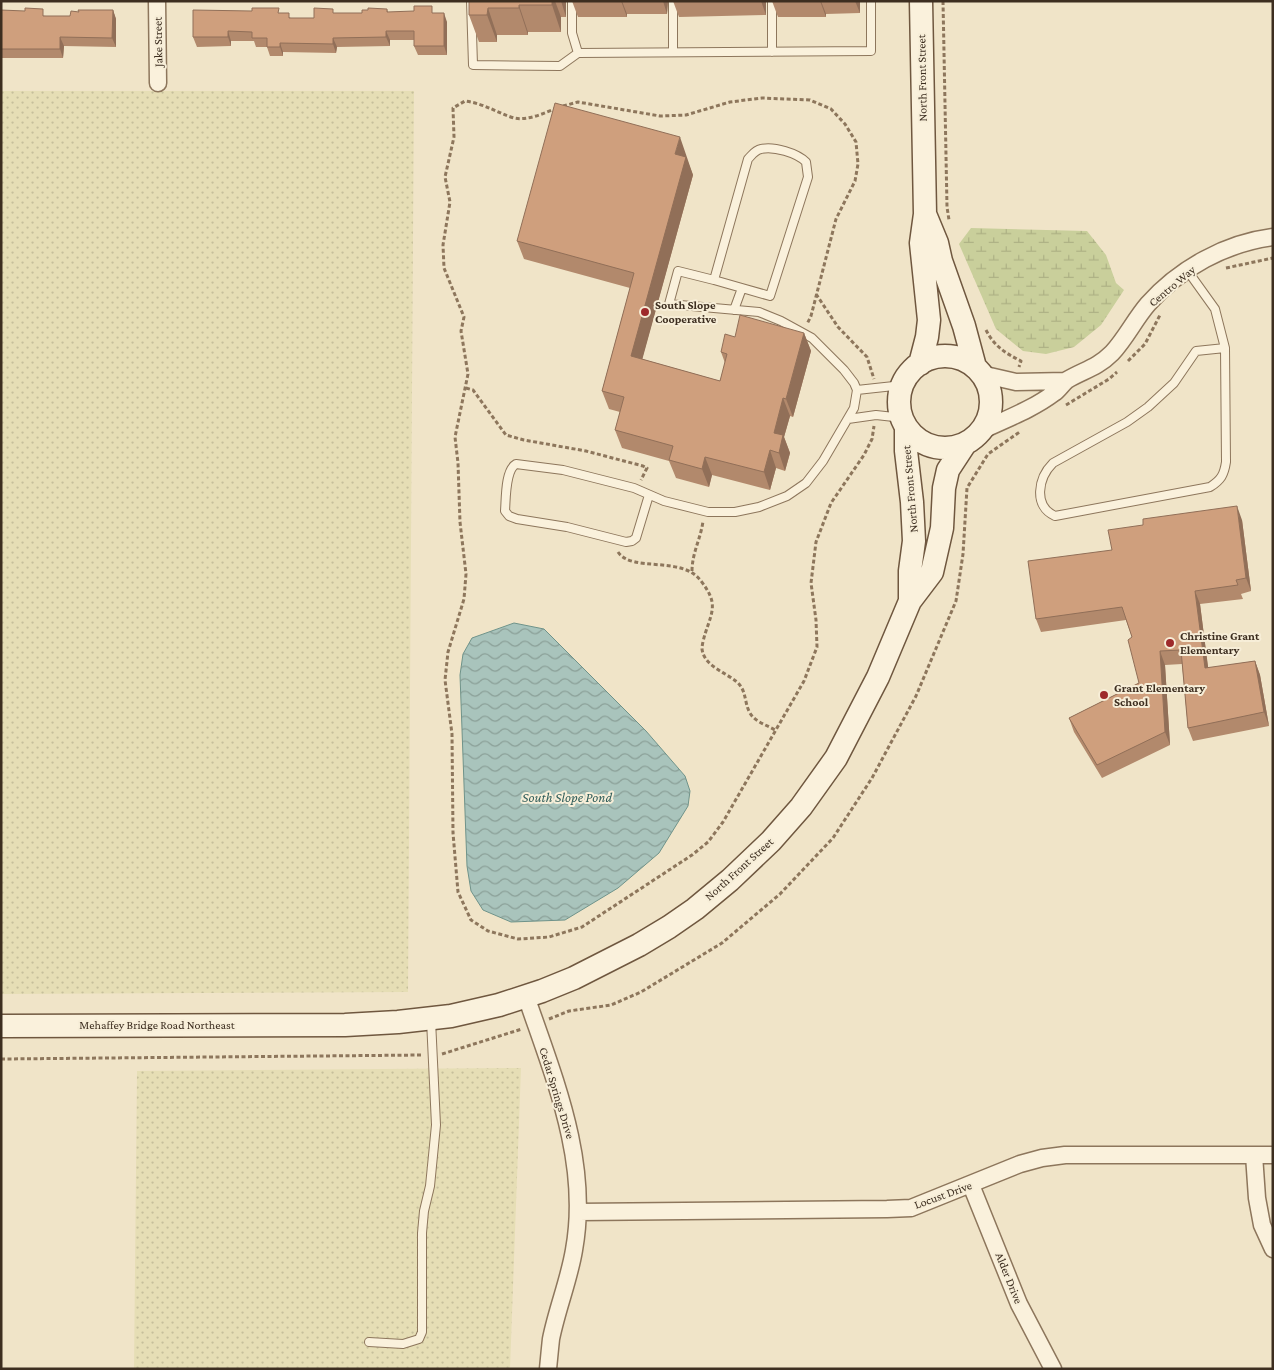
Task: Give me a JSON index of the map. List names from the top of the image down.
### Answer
{
  "streets": {
    "main road": ["North Front Street", "Mehaffey Bridge Road Northeast"],
    "street": [
      "Jake Street",
      "Centro Way",
      "Cedar Springs Drive",
      "Locust Drive",
      "Alder Drive"
    ]
  },
  "crossings": [
    ["North Front Street", "Centro Way"],
    ["North Front Street", "Mehaffey Bridge Road Northeast"],
    ["North Front Street", "Cedar Springs Drive"],
    ["Cedar Springs Drive", "Locust Drive"],
    ["Locust Drive", "Alder Drive"]
  ],
  "water": ["South Slope Pond"],
  "places": ["South Slope Cooperative", "Christine Grant Elementary", "Grant Elementary School"]
}
